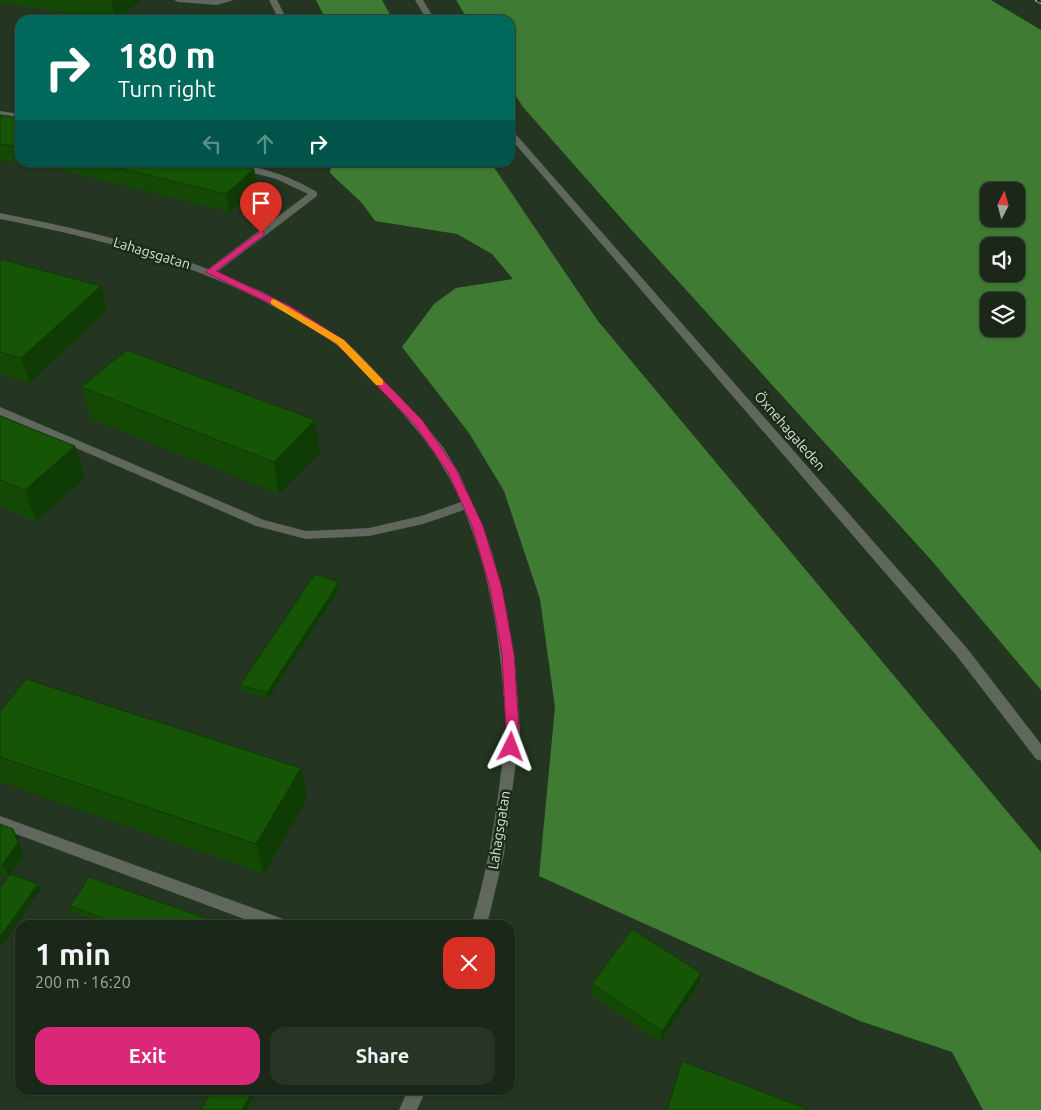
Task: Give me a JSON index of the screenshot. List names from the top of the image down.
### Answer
{
  "streets": {
    "street": ["Lahagsgatan", "Öxnehagaleden"]
  },
  "north": "top",
  "page": {
    "turn": ["180 m", "Turn right"],
    "heading": ["1 min", "200 m · 16:20"],
    "buttons": ["Exit", "Share"]
  }
}
